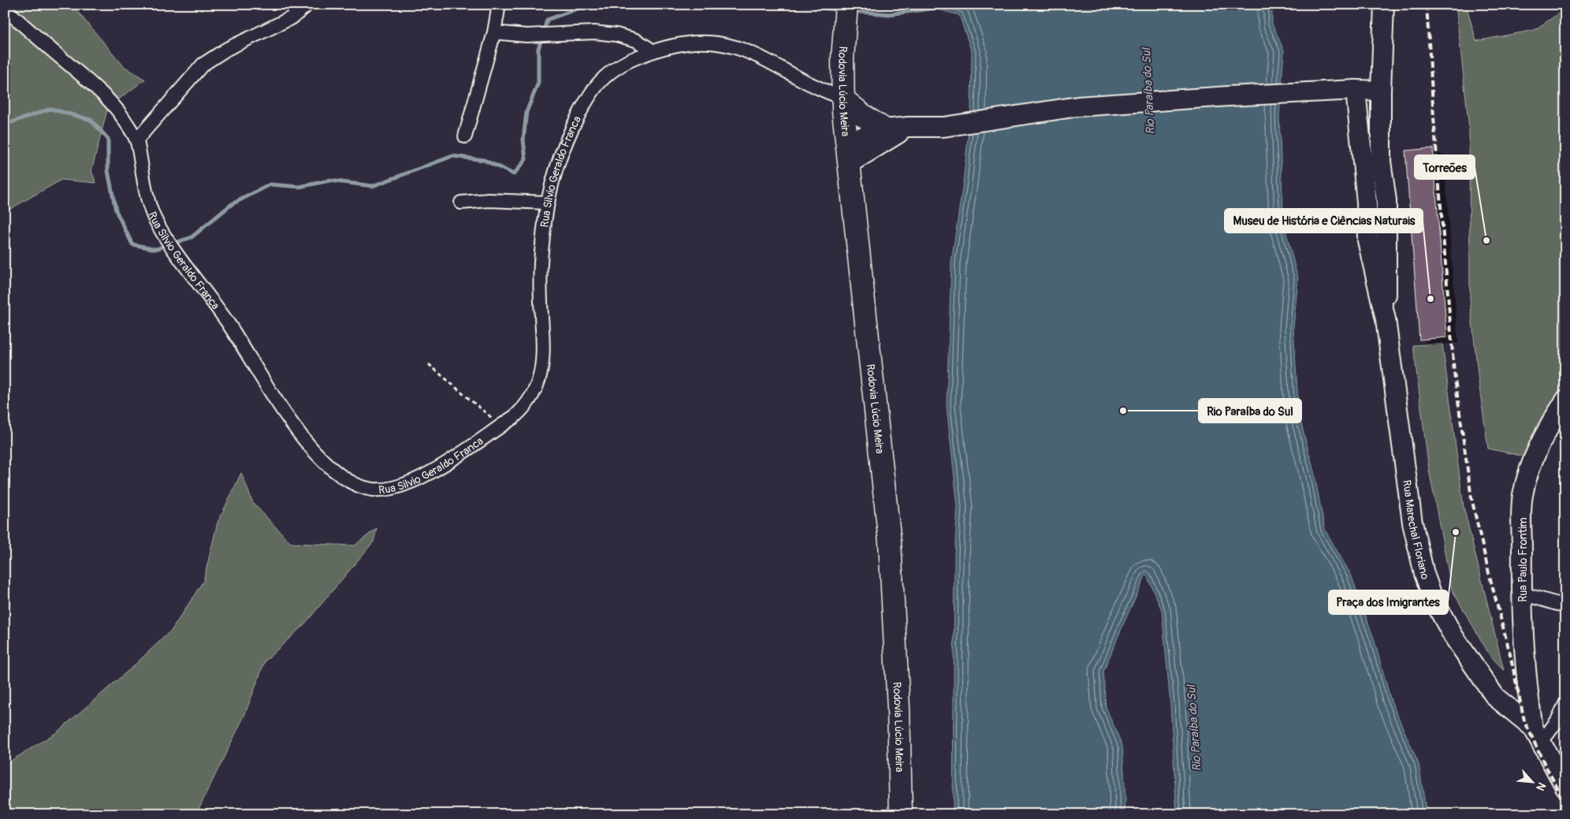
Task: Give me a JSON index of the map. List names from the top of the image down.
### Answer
{
  "streets": {
    "highway": ["Rodovia Lúcio Meira"],
    "main road": ["Rua Marechal Floriano", "Rua Paulo Frontim"],
    "street": ["Rua Silvio Geraldo Franca"]
  },
  "crossings": [
    ["Rodovia Lúcio Meira", "Rua Silvio Geraldo Franca"],
    ["Rua Marechal Floriano", "Rua Paulo Frontim"]
  ],
  "water": ["Rio Paraíba do Sul"],
  "places": [
    "Torreões",
    "Museu de História e Ciências Naturais",
    "Rio Paraíba do Sul",
    "Praça dos Imigrantes"
  ],
  "north": "bottom right"
}
